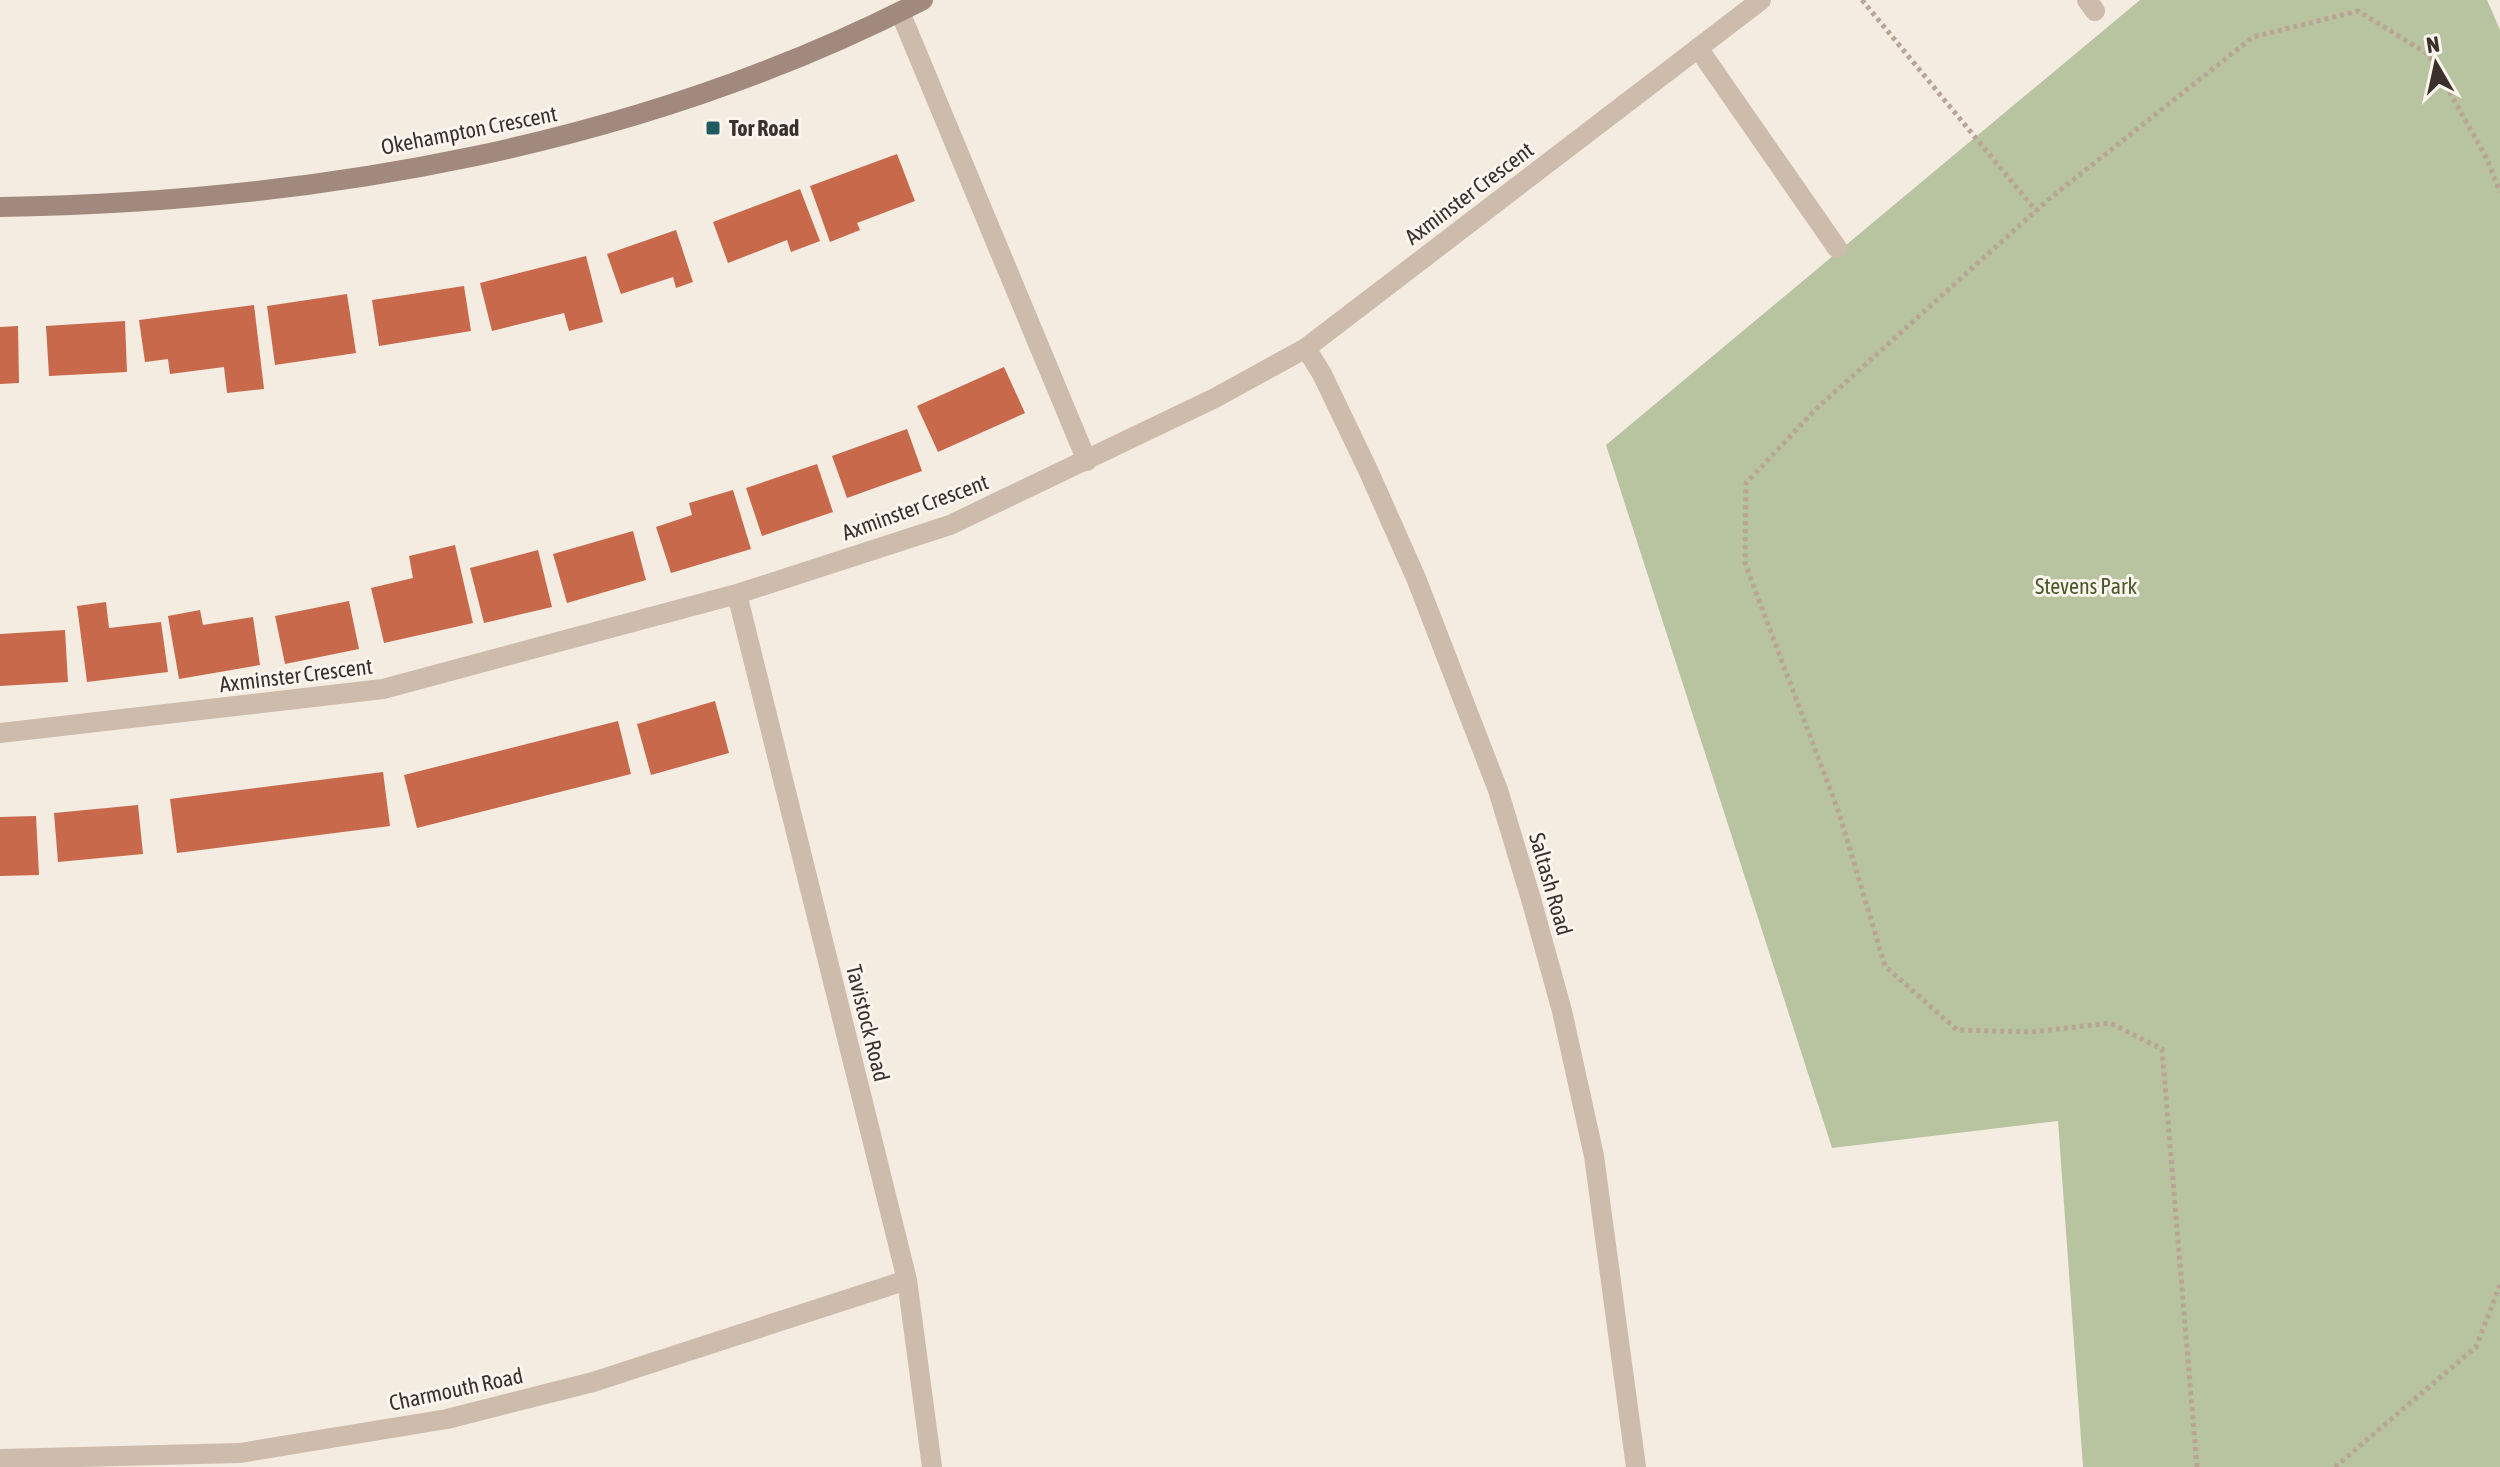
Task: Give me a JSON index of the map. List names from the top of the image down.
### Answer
{
  "streets": {
    "street": [
      "Okehampton Crescent",
      "Axminster Crescent",
      "Saltash Road",
      "Tavistock Road",
      "Charmouth Road"
    ]
  },
  "crossings": [
    ["Axminster Crescent", "Saltash Road"],
    ["Axminster Crescent", "Tavistock Road"],
    ["Tavistock Road", "Charmouth Road"]
  ],
  "parks": ["Stevens Park"],
  "places": {
    "transit": ["Tor Road"]
  },
  "north": "top"
}
